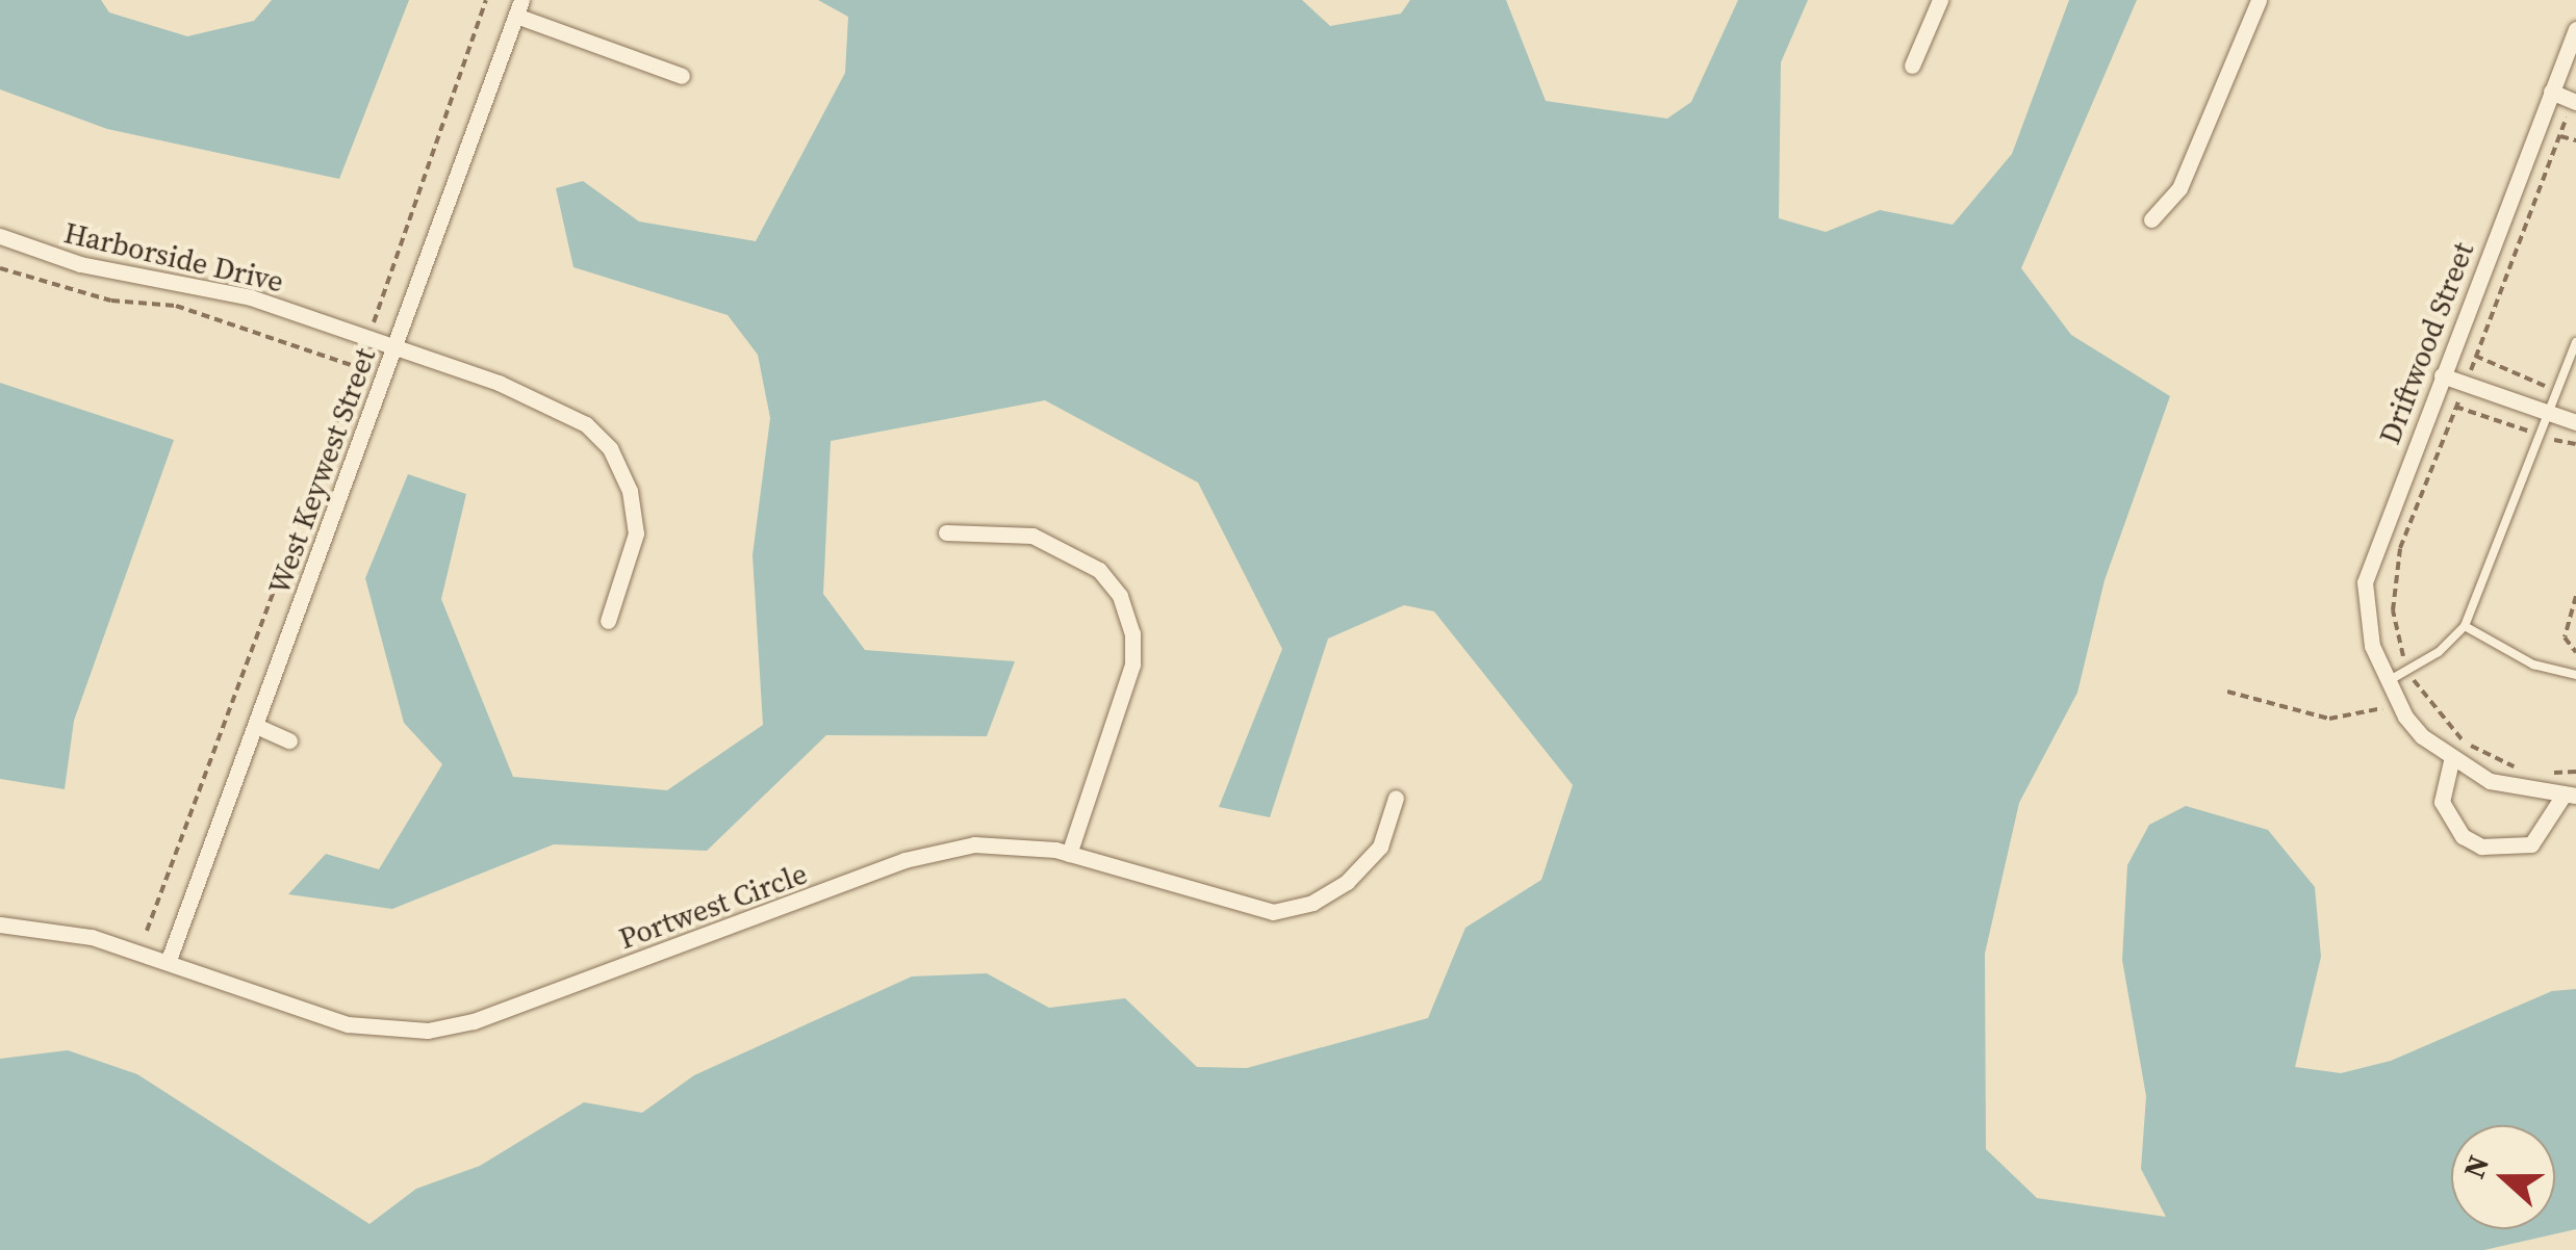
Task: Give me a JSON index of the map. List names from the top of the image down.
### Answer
{
  "streets": {
    "street": [
      "Harborside Drive",
      "Driftwood Street",
      "West Keywest Street",
      "Portwest Circle"
    ]
  },
  "crossings": [
    ["Harborside Drive", "West Keywest Street"],
    ["West Keywest Street", "Portwest Circle"]
  ],
  "north": "left"
}
